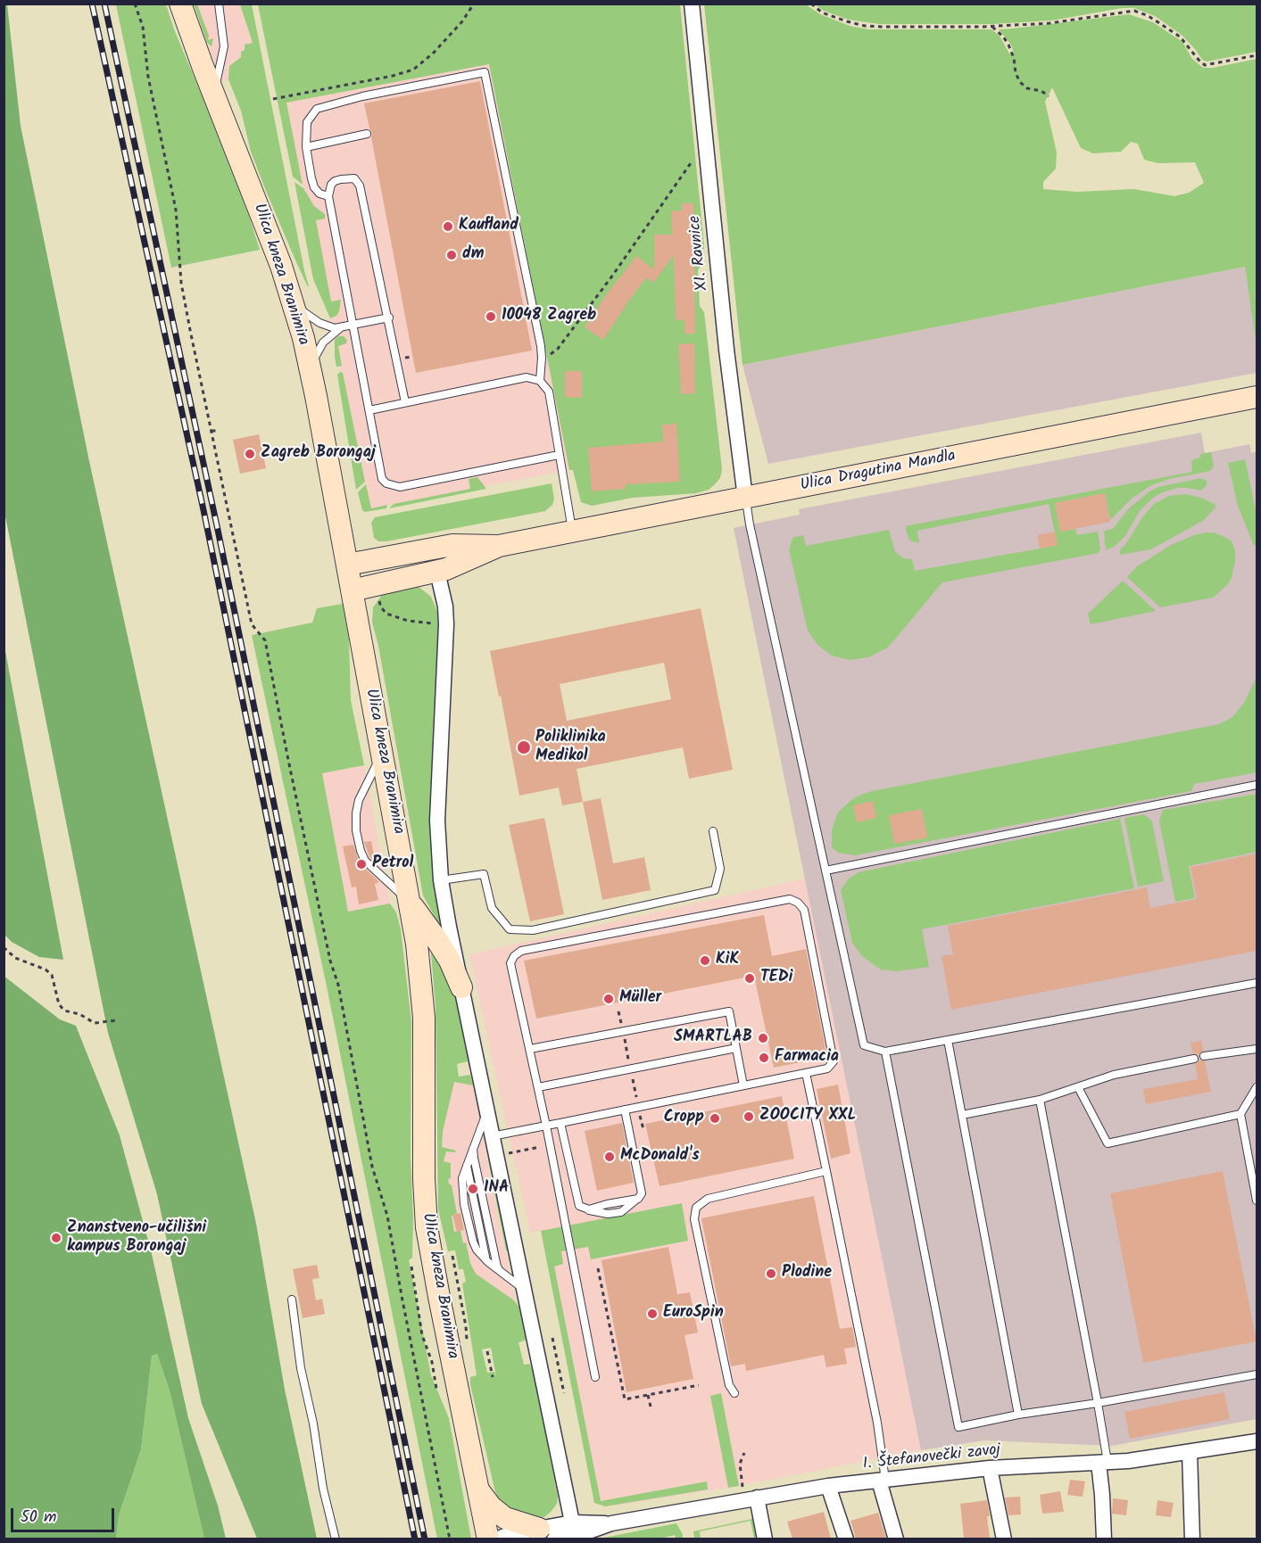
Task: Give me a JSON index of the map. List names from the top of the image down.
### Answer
{
  "streets": {
    "main road": ["Ulica kneza Branimira", "Ulica Dragutina Mandla"],
    "street": ["XI. Ravnice", "I. Štefanovečki zavoj"]
  },
  "crossings": [
    ["XI. Ravnice", "Ulica Dragutina Mandla"],
    ["Ulica kneza Branimira", "Ulica Dragutina Mandla"]
  ],
  "places": [
    "Kaufland",
    "dm",
    "10048 Zagreb",
    "Zagreb Borongaj",
    "Poliklinika Medikol",
    "Petrol",
    "KiK",
    "TEDi",
    "Müller",
    "SMARTLAB",
    "Farmacia",
    "ZOOCITY XXL",
    "Cropp",
    "McDonald's",
    "INA",
    "Znanstveno-učilišni kampus Borongaj",
    "Plodine",
    "EuroSpin"
  ],
  "scale_bar": "50 m"
}
